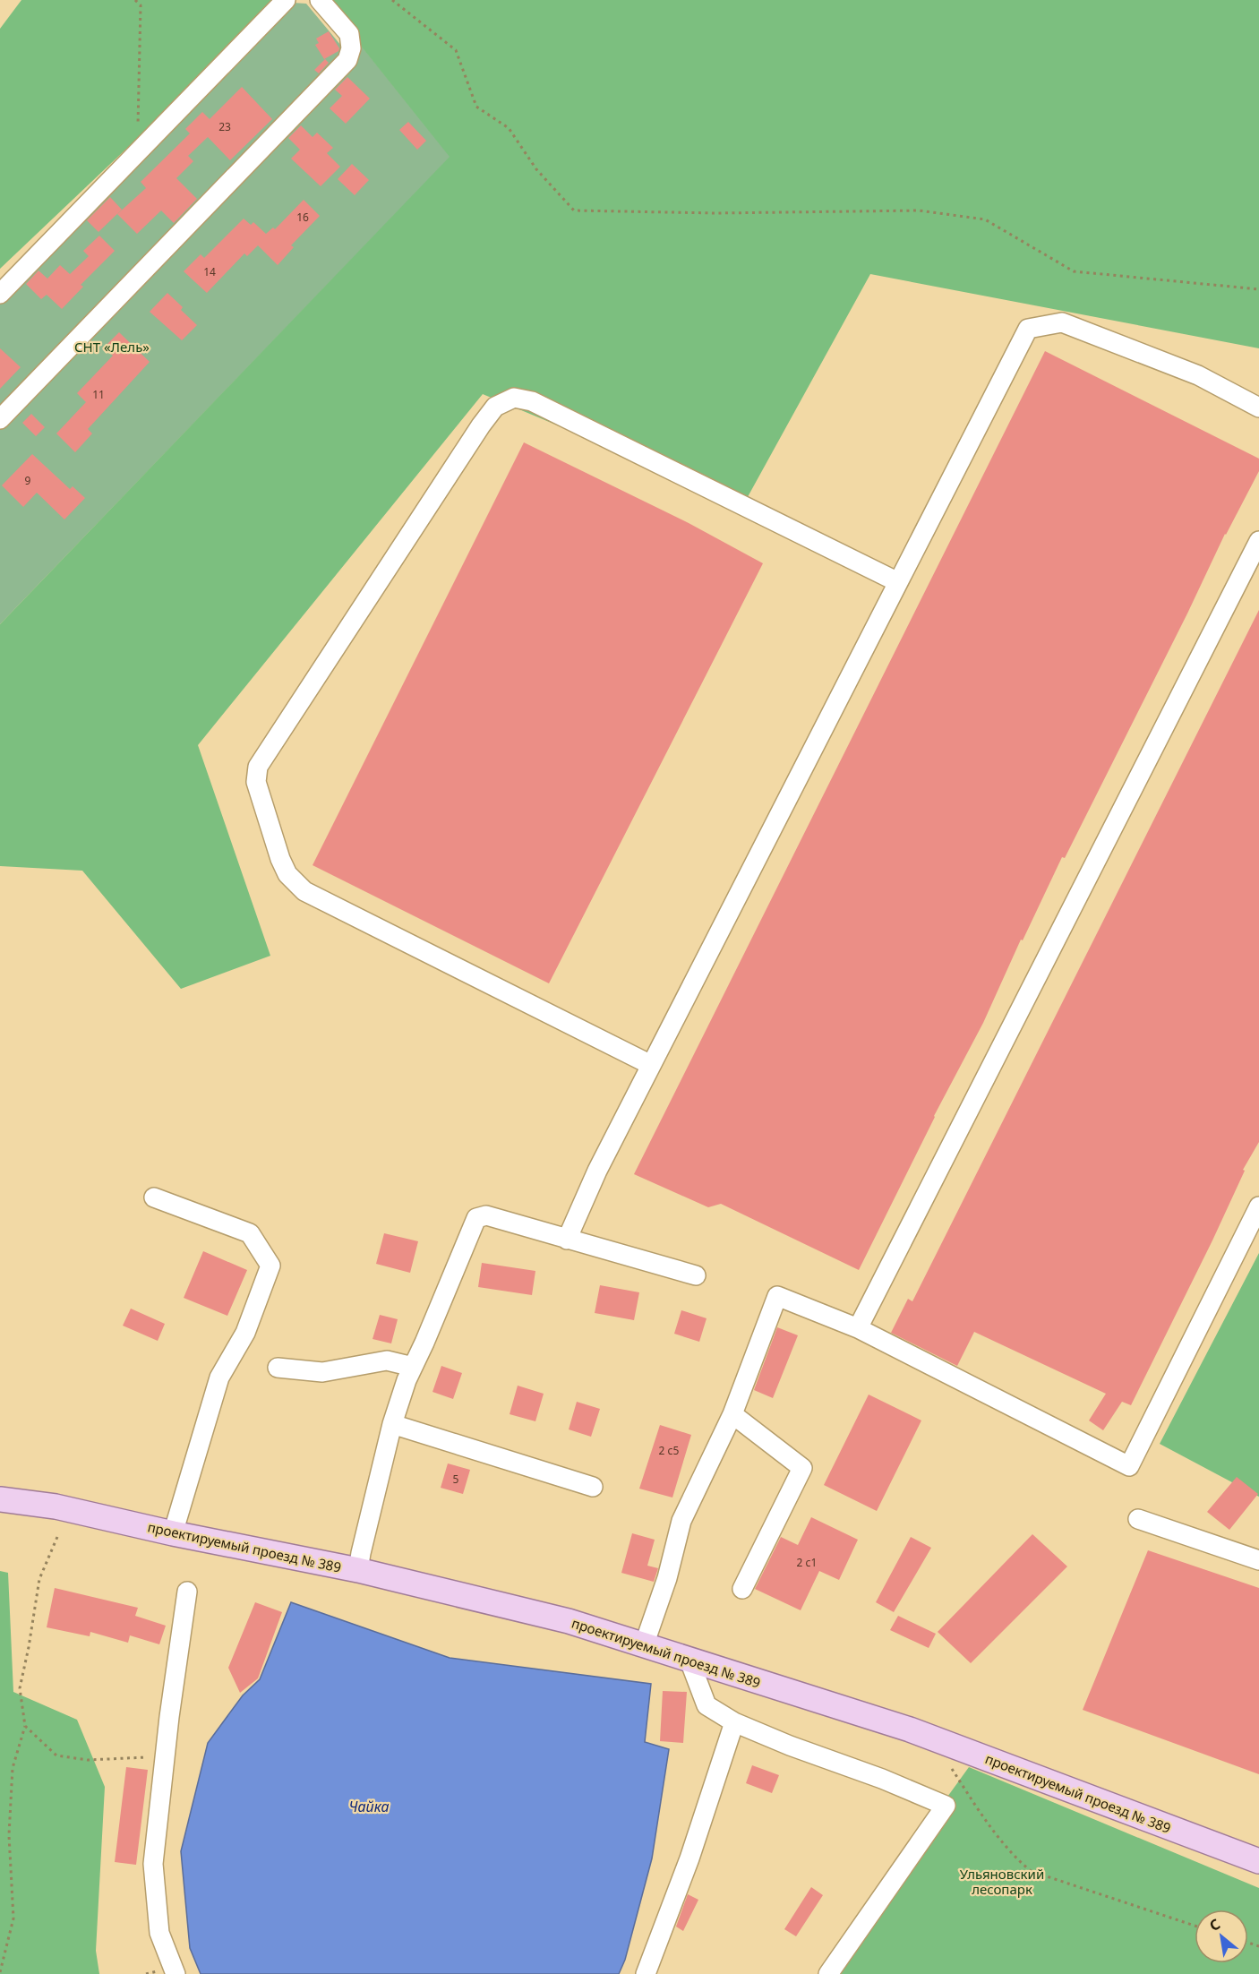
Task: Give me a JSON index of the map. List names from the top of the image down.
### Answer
{
  "streets": {
    "main road": ["проектируемый проезд № 389"]
  },
  "water": ["Чайка"],
  "parks": ["СНТ «Лель»", "Ульяновский лесопарк"],
  "house_numbers": [
    "23",
    "16",
    "14",
    "11",
    "9",
    "2 с5",
    "5",
    "2 с1"
  ],
  "north": "top left"
}
